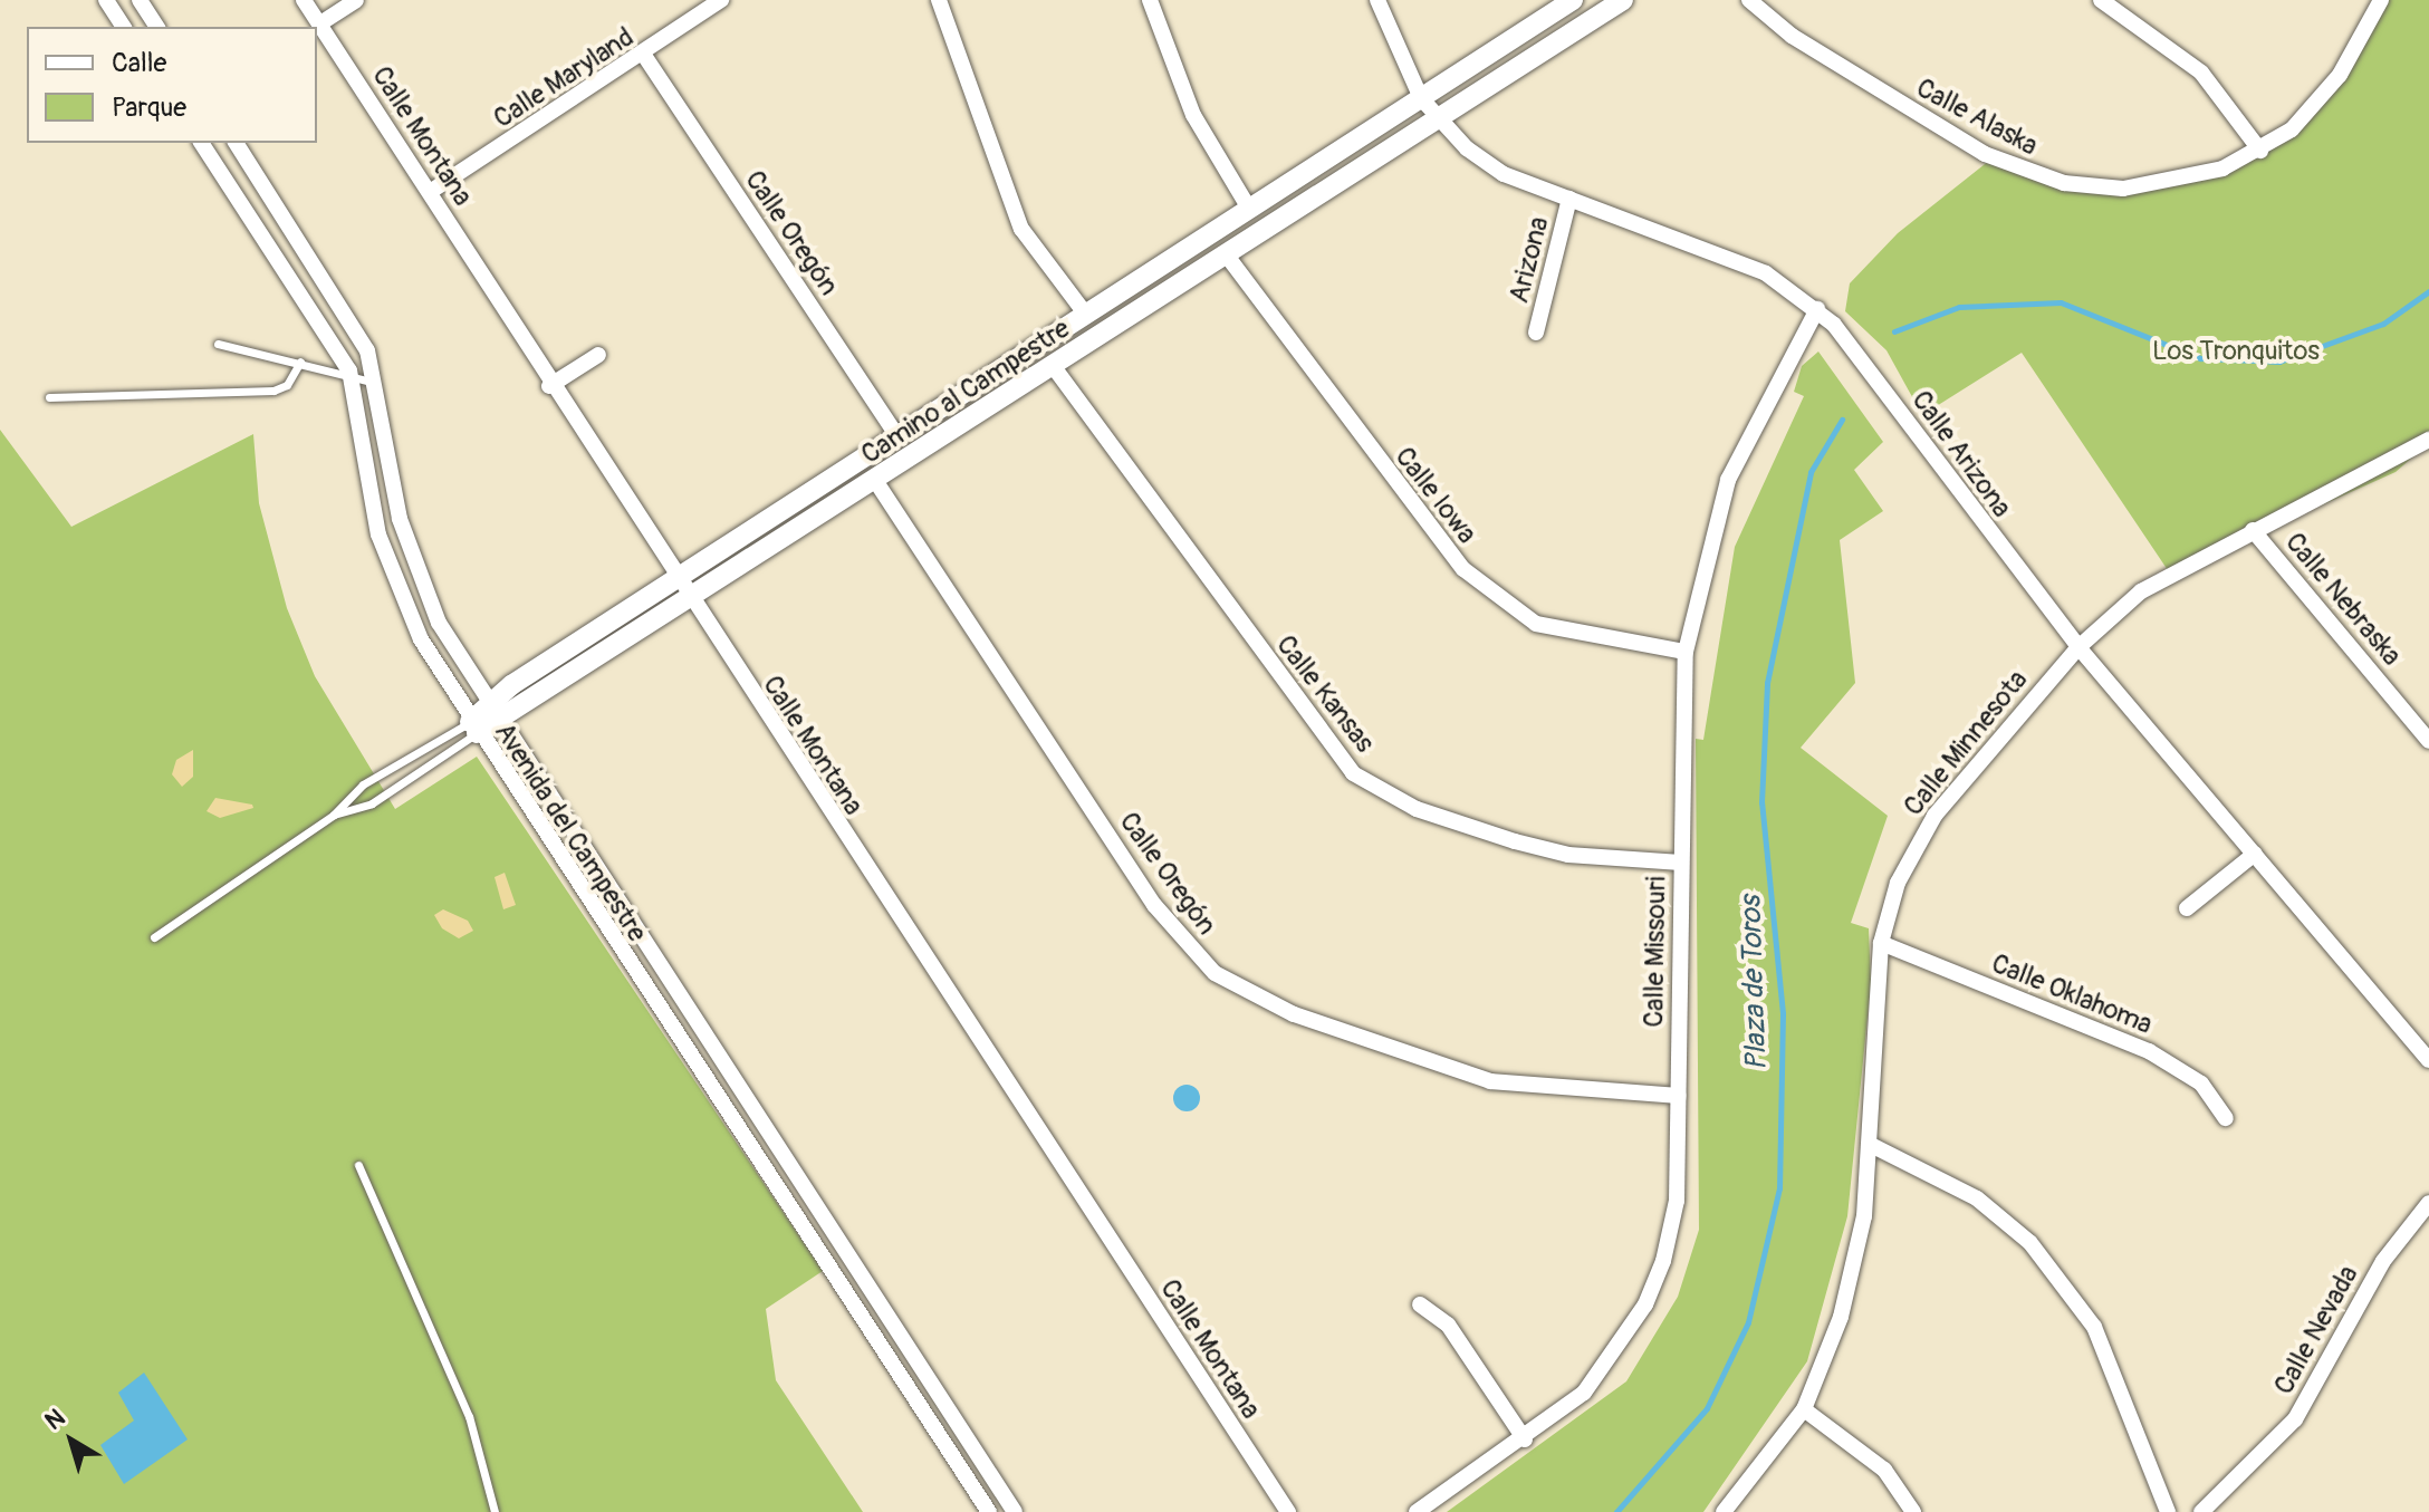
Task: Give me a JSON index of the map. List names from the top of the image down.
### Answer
{
  "streets": {
    "street": [
      "Calle Maryland",
      "Calle Alaska",
      "Calle Montana",
      "Calle Oregón",
      "Arizona",
      "Camino al Campestre",
      "Calle Arizona",
      "Calle Iowa",
      "Calle Nebraska",
      "Calle Kansas",
      "Calle Minnesota",
      "Avenida del Campestre",
      "Calle Missouri",
      "Calle Oklahoma",
      "Calle Nevada"
    ]
  },
  "crossings": [
    ["Calle Maryland", "Calle Montana"],
    ["Calle Maryland", "Calle Oregón"],
    ["Calle Montana", "Camino al Campestre"],
    ["Calle Oregón", "Camino al Campestre"],
    ["Calle Oregón", "Calle Missouri"],
    ["Arizona", "Calle Arizona"],
    ["Camino al Campestre", "Calle Arizona"],
    ["Camino al Campestre", "Calle Iowa"],
    ["Camino al Campestre", "Calle Kansas"],
    ["Camino al Campestre", "Avenida del Campestre"],
    ["Calle Arizona", "Calle Minnesota"],
    ["Calle Arizona", "Calle Missouri"],
    ["Calle Iowa", "Calle Missouri"],
    ["Calle Nebraska", "Calle Minnesota"],
    ["Calle Kansas", "Calle Missouri"],
    ["Calle Minnesota", "Calle Oklahoma"]
  ],
  "water": ["Plaza de Toros"],
  "parks": ["Los Tronquitos"],
  "legend": ["Calle", "Parque"],
  "north": "top left"
}
